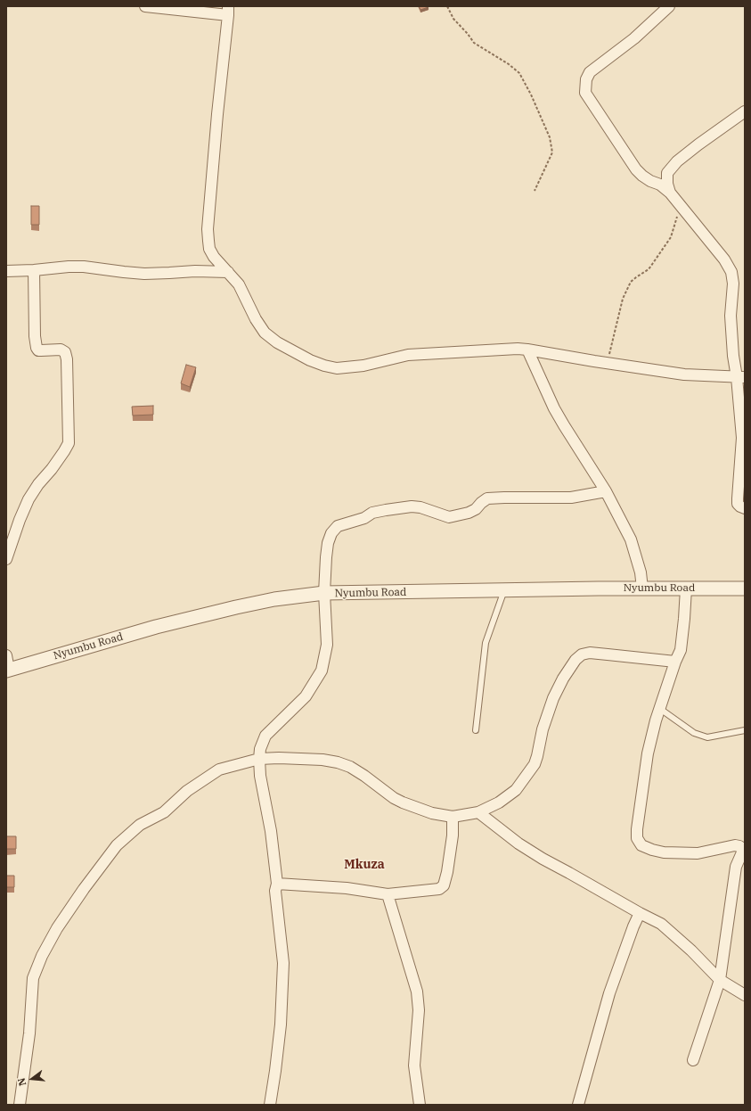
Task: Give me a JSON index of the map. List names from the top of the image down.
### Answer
{
  "streets": {
    "street": ["Nyumbu Road"]
  },
  "districts": ["Mkuza"],
  "north": "left"
}
